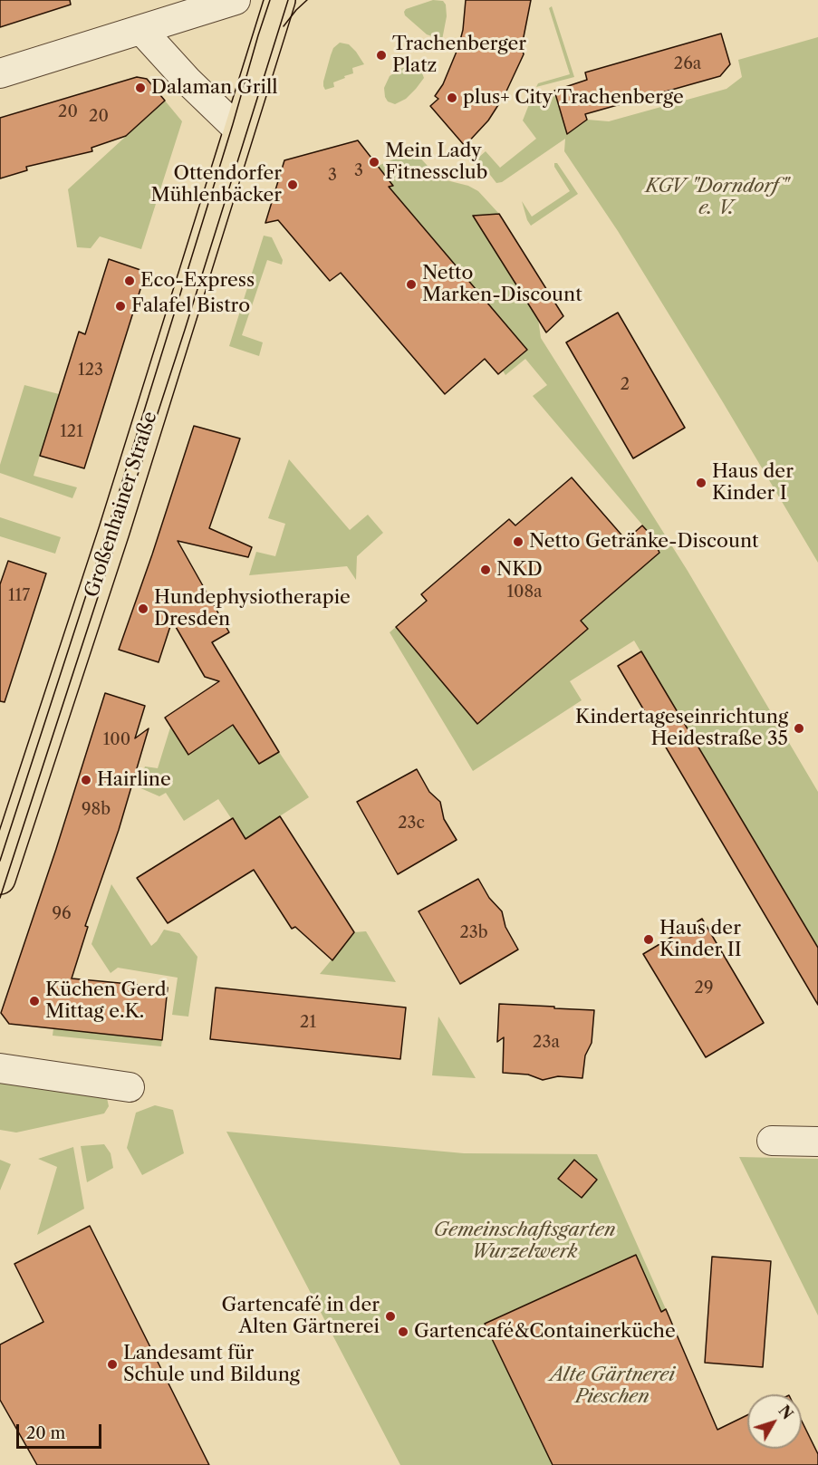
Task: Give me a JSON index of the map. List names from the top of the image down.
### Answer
{
  "streets": {
    "main road": ["Großenhainer Straße"]
  },
  "parks": ["KGV \"Dorndorf\" e. V.", "Gemeinschaftsgarten Wurzelwerk", "Alte Gärtnerei Pieschen"],
  "places": [
    "Trachenberger Platz",
    "Dalaman Grill",
    "plus+ City Trachenberge",
    "Mein Lady Fitnessclub",
    "Ottendorfer Mühlenbäcker",
    "Eco-Express",
    "Netto Marken-Discount",
    "Falafel Bistro",
    "Haus der Kinder I",
    "Netto Getränke-Discount",
    "NKD",
    "Hundephysiotherapie Dresden",
    "Kindertageseinrichtung Heidestraße 35",
    "Hairline",
    "Haus der Kinder II",
    "Küchen Gerd Mittag e.K.",
    "Gartencafé in der Alten Gärtnerei",
    "Gartencafé&Containerküche",
    "Landesamt für Schule und Bildung"
  ],
  "house_numbers": [
    "26a",
    "20",
    "20",
    "3",
    "3",
    "123",
    "2",
    "121",
    "108a",
    "117",
    "100",
    "98b",
    "23c",
    "96",
    "23b",
    "29",
    "21",
    "23a"
  ],
  "scale_bar": "20 m",
  "north": "top right"
}
